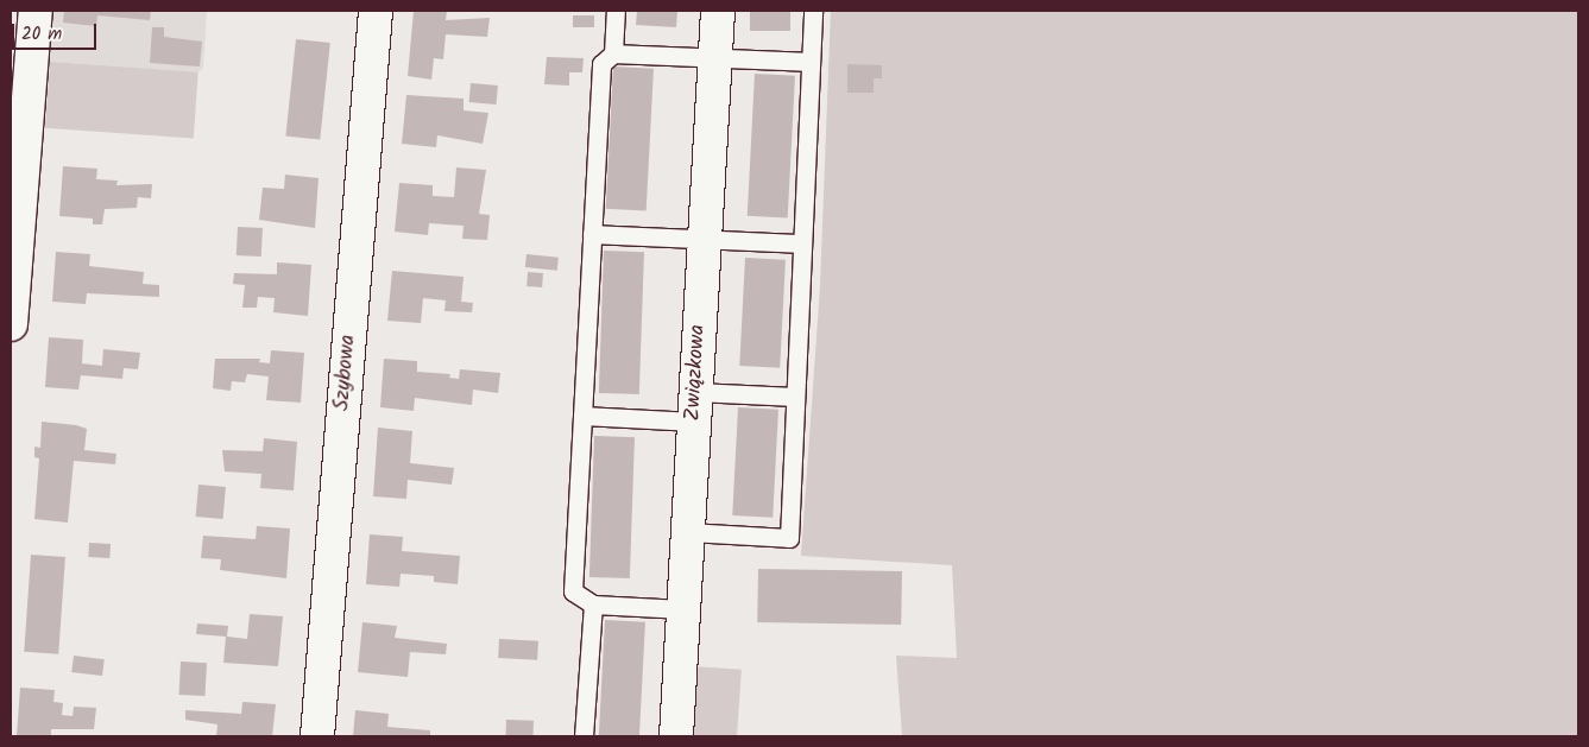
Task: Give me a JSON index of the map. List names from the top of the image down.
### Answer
{
  "streets": {
    "street": ["Szybowa", "Związkowa"]
  },
  "scale_bar": "20 m"
}
